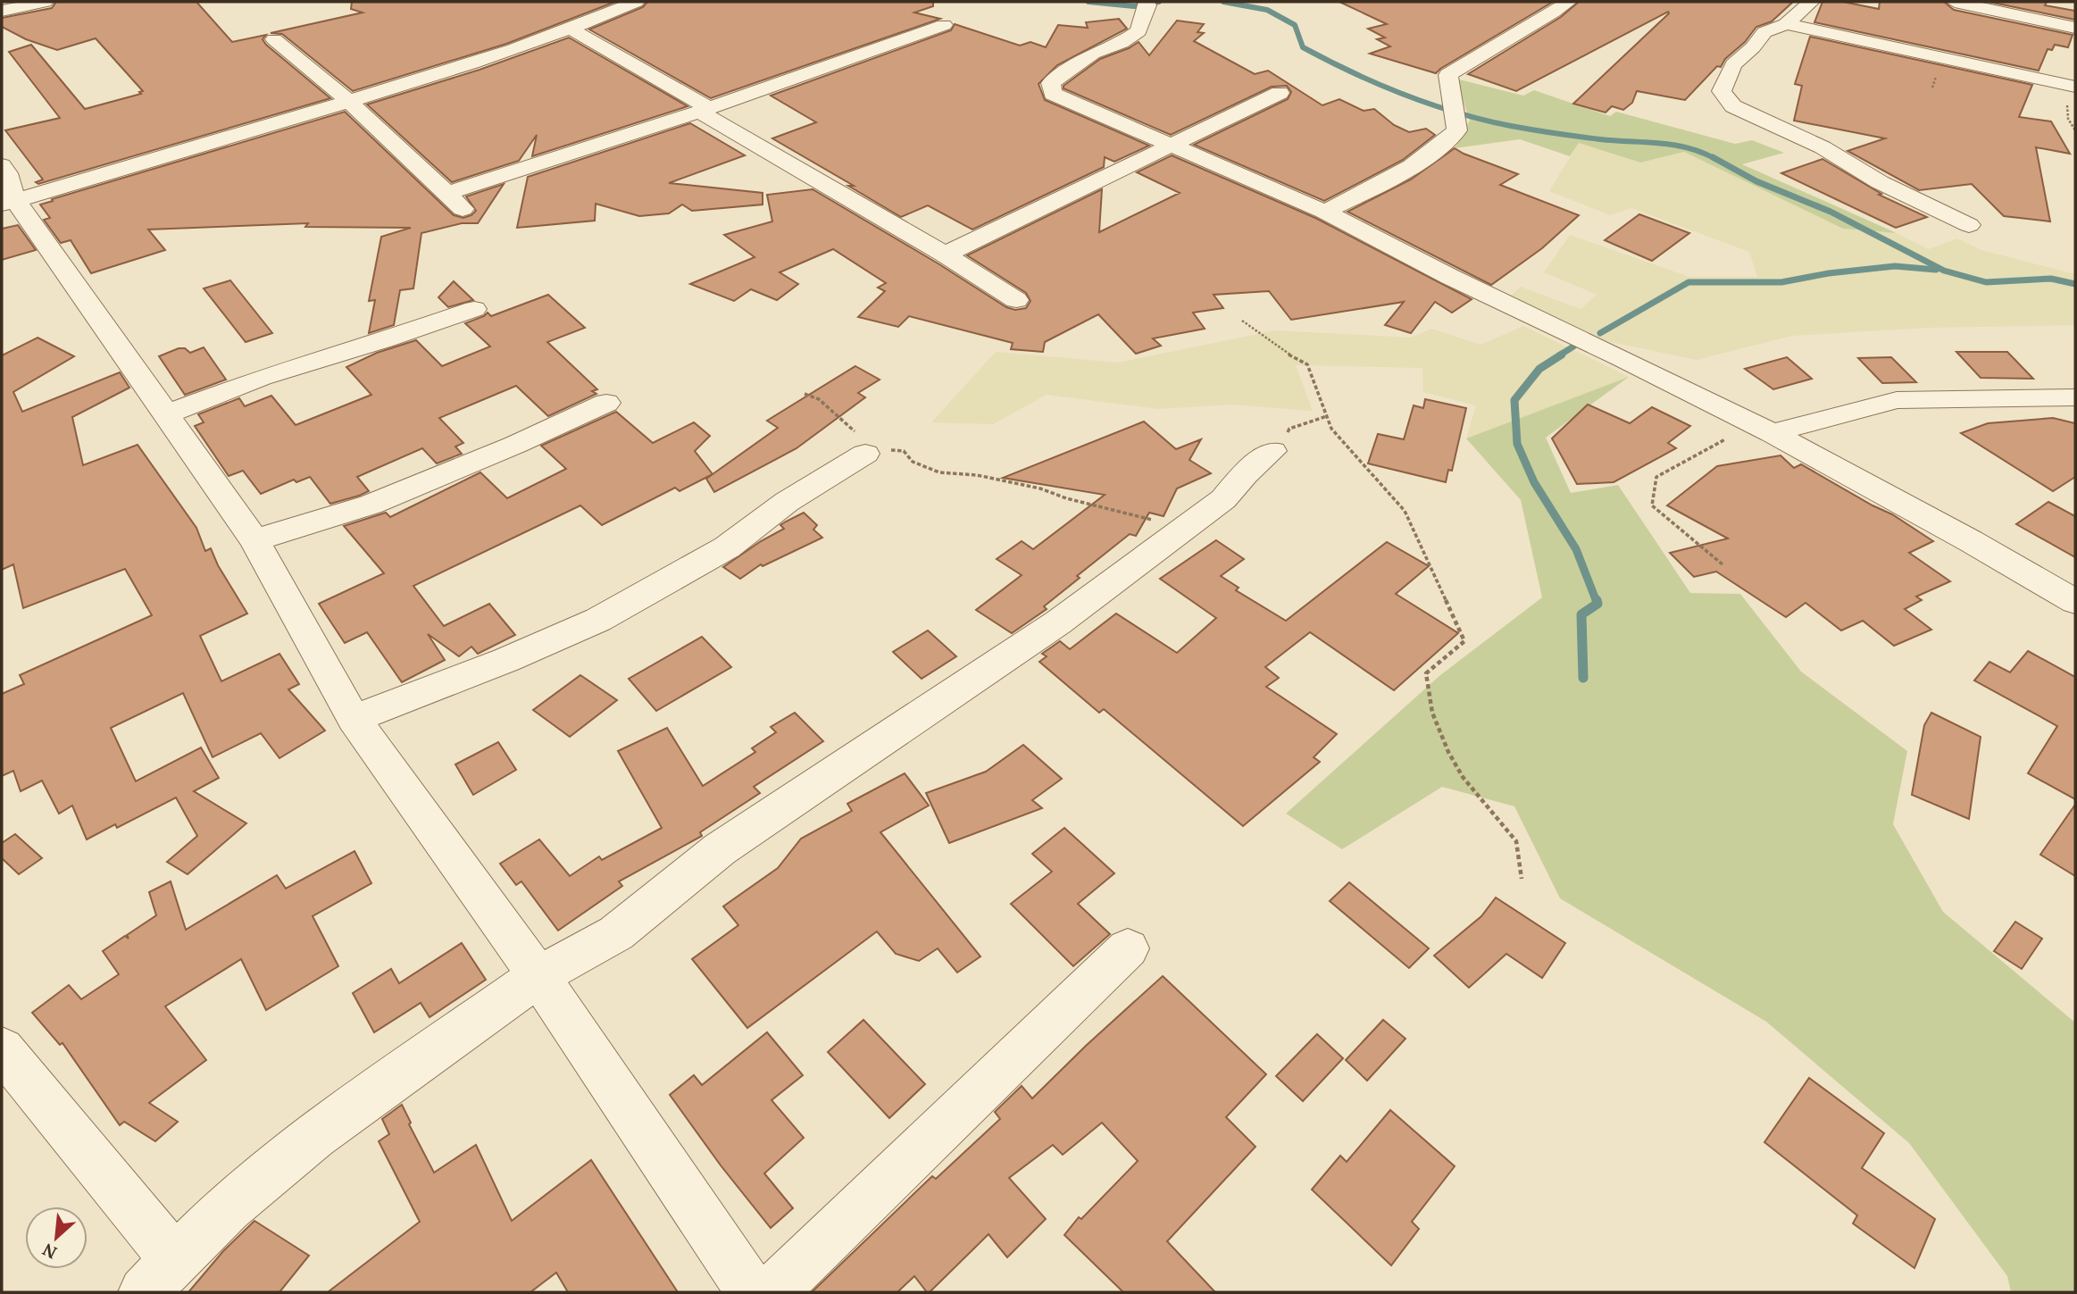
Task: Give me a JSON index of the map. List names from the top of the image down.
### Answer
{
  "north": "bottom left"
}
